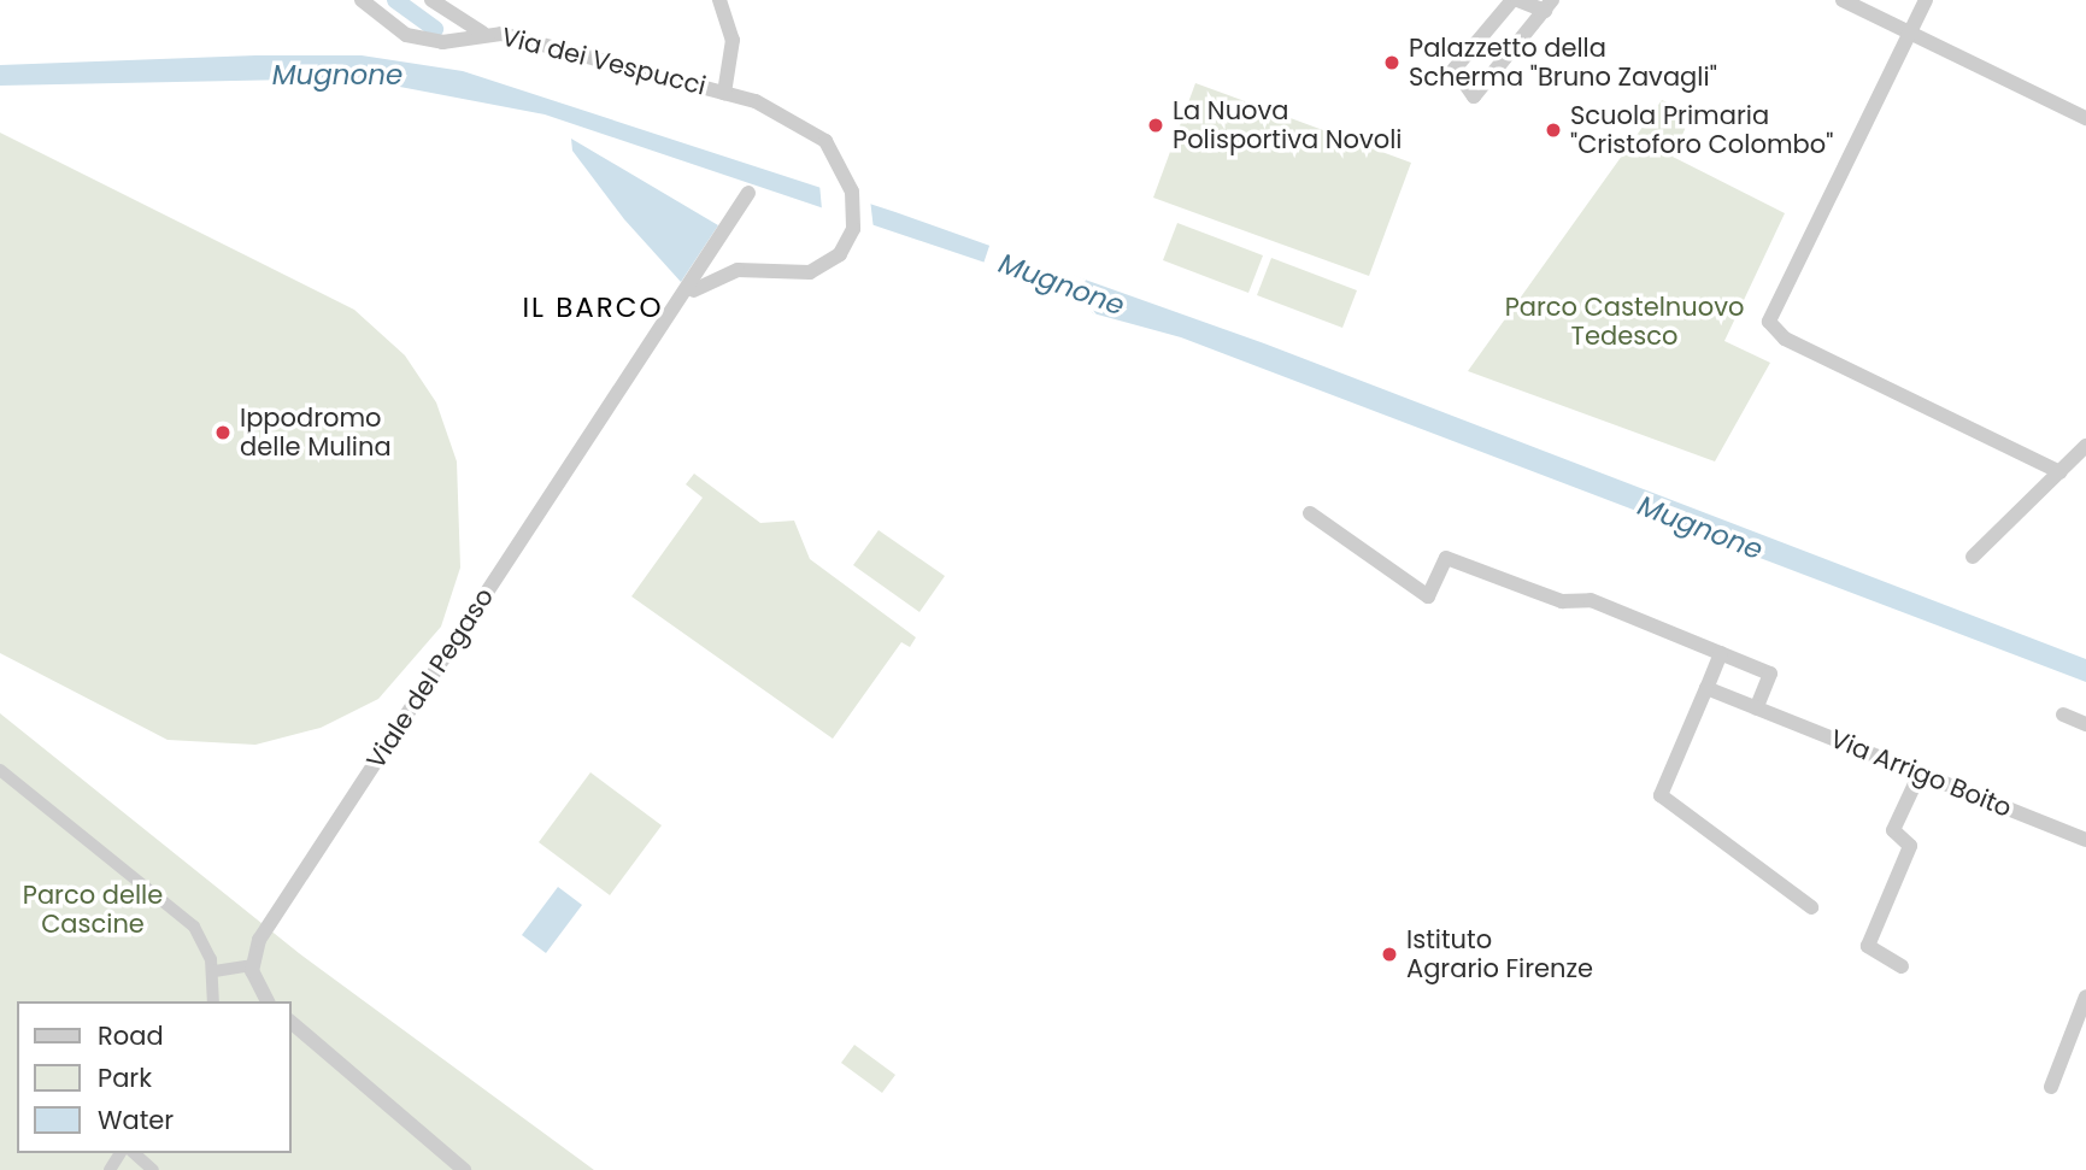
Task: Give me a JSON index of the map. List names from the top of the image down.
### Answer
{
  "streets": {
    "street": ["Via dei Vespucci", "Viale del Pegaso", "Via Arrigo Boito"]
  },
  "crossings": [
    ["Via dei Vespucci", "Viale del Pegaso"]
  ],
  "districts": ["IL BARCO"],
  "water": ["Mugnone"],
  "parks": ["Parco Castelnuovo Tedesco", "Parco delle Cascine"],
  "places": [
    "Palazzetto della Scherma \"Bruno Zavagli\"",
    "La Nuova Polisportiva Novoli",
    "Scuola Primaria \"Cristoforo Colombo\"",
    "Ippodromo delle Mulina",
    "Istituto Agrario Firenze"
  ],
  "legend": ["Road", "Park", "Water"]
}
